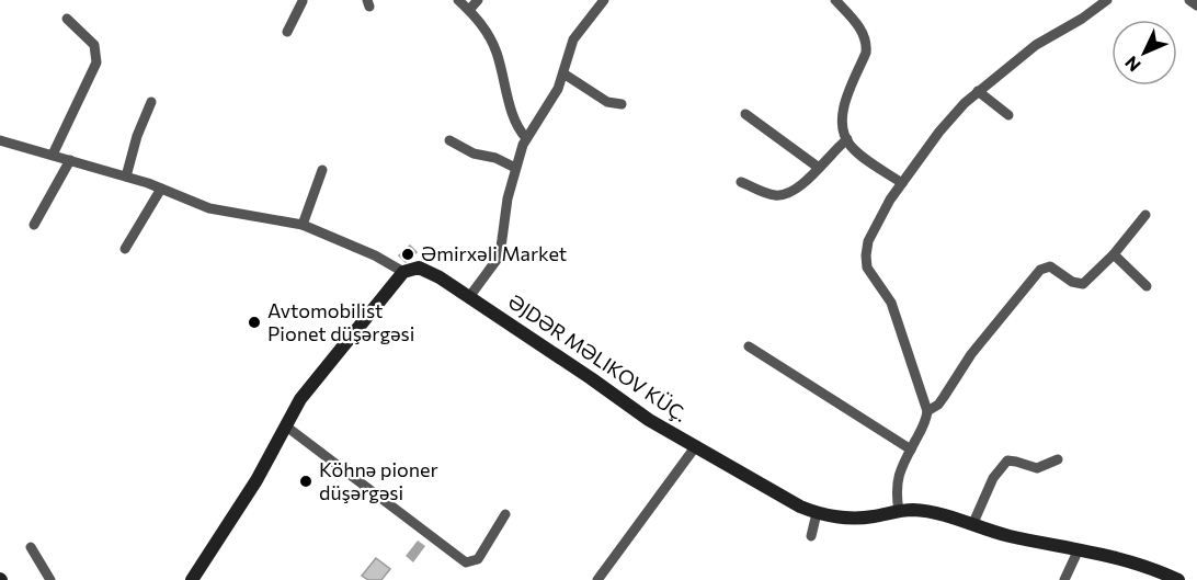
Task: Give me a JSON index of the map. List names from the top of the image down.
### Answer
{
  "streets": {
    "street": ["ƏJDƏR MƏLIKOV KÜÇ."]
  },
  "places": ["Əmirxəli Market", "Avtomobilist Pionet düşərgəsi", "Köhnə pioner düşərgəsi"],
  "north": "bottom left"
}
